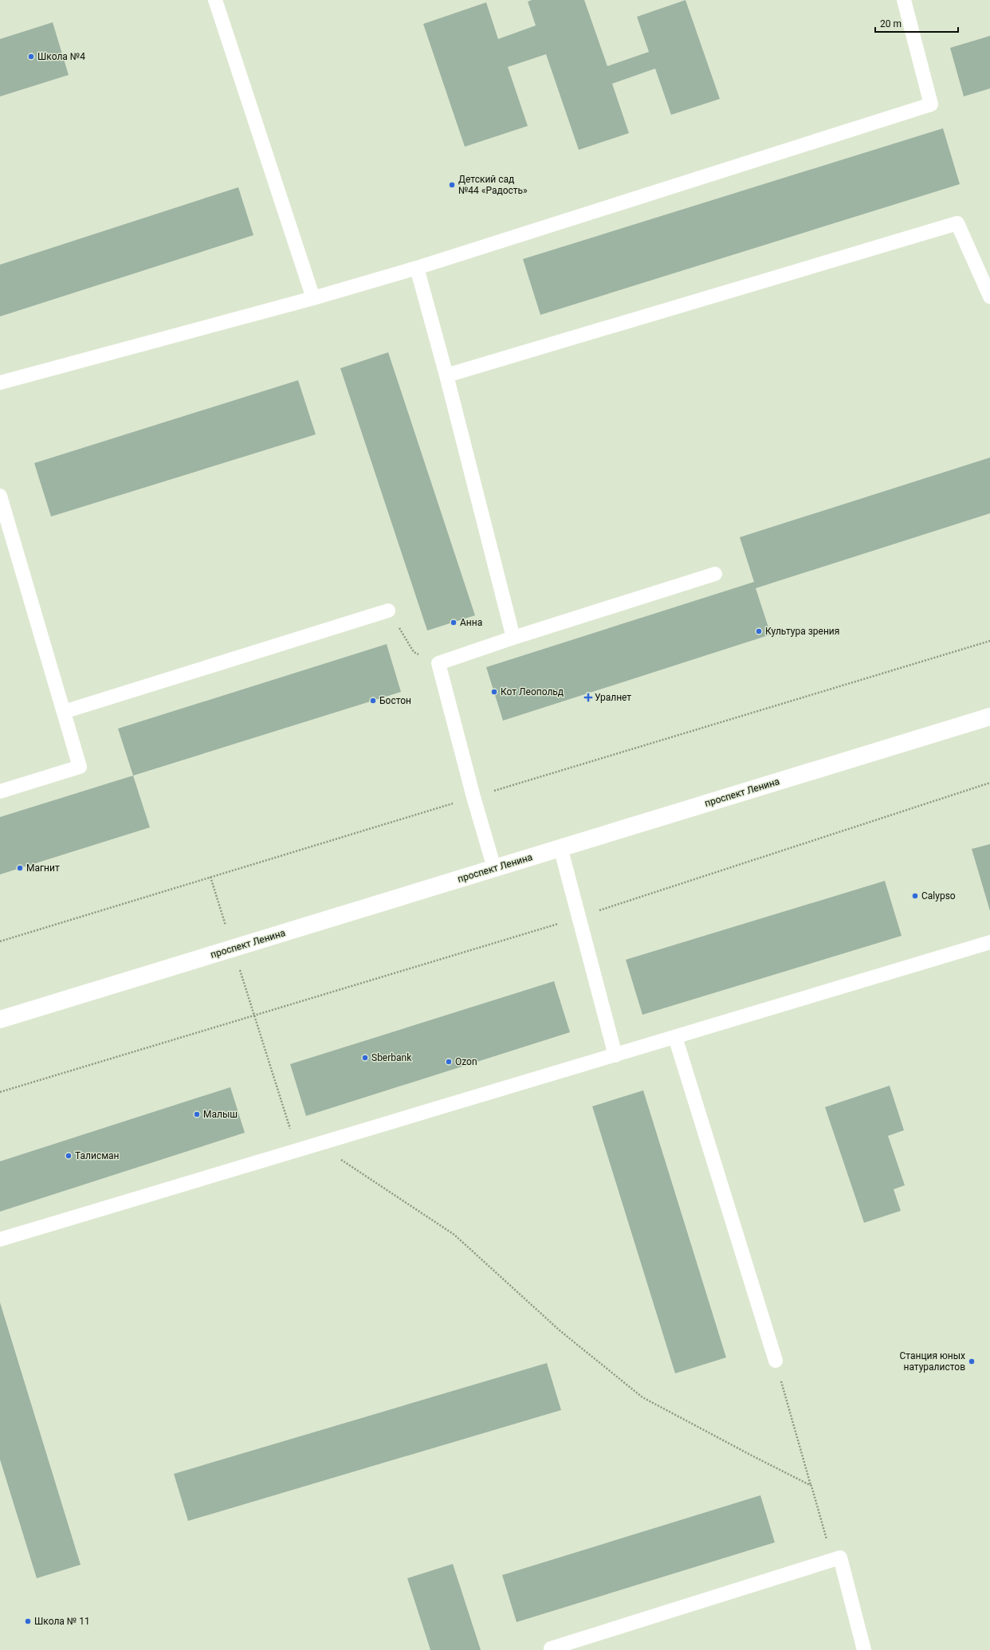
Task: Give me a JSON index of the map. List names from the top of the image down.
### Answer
{
  "streets": {
    "street": ["проспект Ленина"]
  },
  "places": {
    "other": [
      "Школа №4",
      "Детский сад №44 «Радость»",
      "Анна",
      "Культура зрения",
      "Кот Леопольд",
      "Бостон",
      "Магнит",
      "Calypso",
      "Sberbank",
      "Ozon",
      "Малыш",
      "Талисман",
      "Станция юных натуралистов",
      "Школа № 11"
    ],
    "health": ["Уралнет"]
  },
  "scale_bar": "20 m"
}
